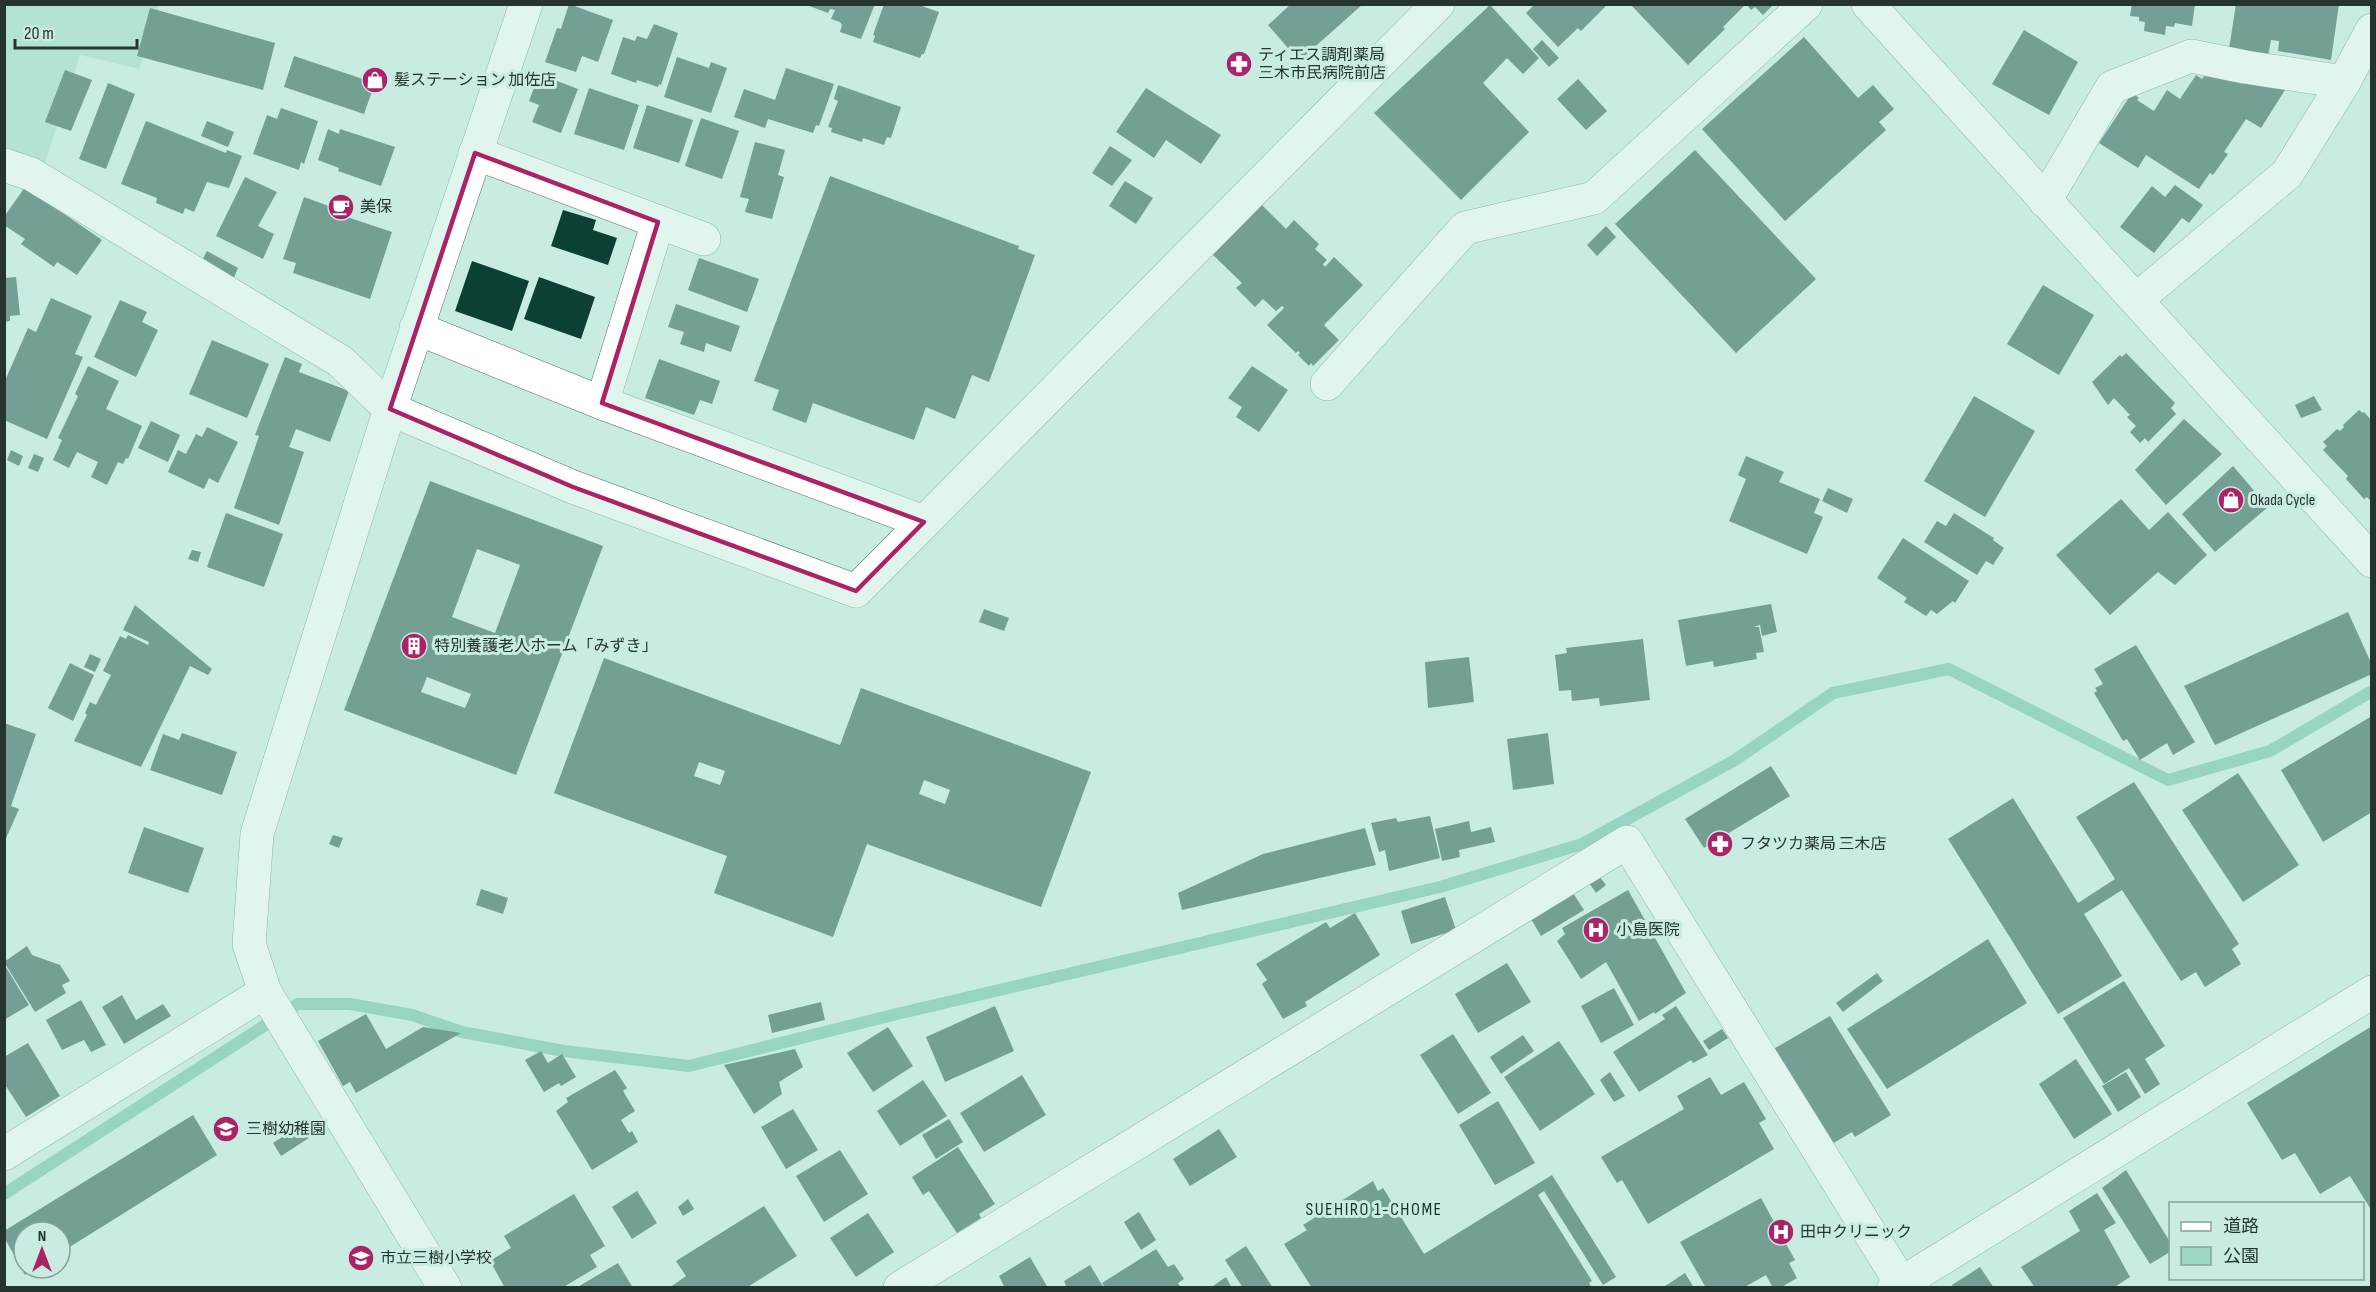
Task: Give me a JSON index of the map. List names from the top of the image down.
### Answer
{
  "districts": ["SUEHIRO 1-CHOME"],
  "places": {
    "pharmacy": ["ティエス調剤薬局 三木市民病院前店", "フタツカ薬局 三木店"],
    "shop": ["髪ステーション 加佐店", "Okada Cycle"],
    "cafe": ["美保"],
    "building": ["特別養護老人ホーム「みずき」"],
    "hospital": ["小島医院", "田中クリニック"],
    "school or university": ["三樹幼稚園", "市立三樹小学校"]
  },
  "legend": ["道路", "公園"],
  "scale_bar": "20 m",
  "north": "top"
}
